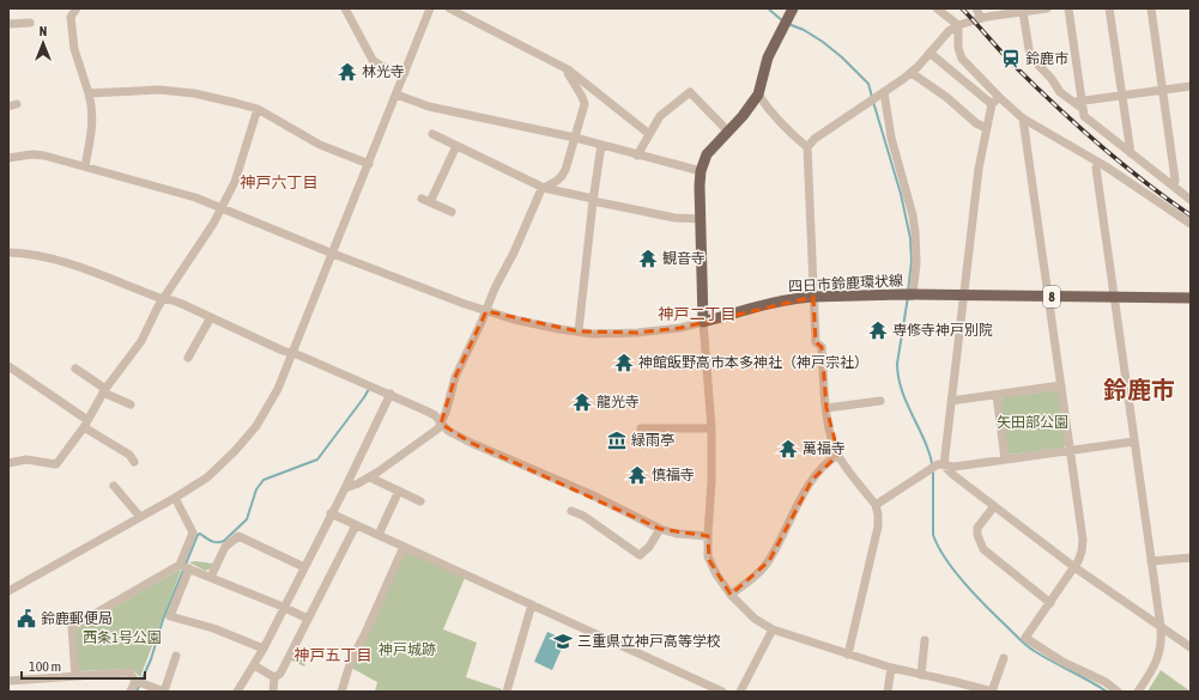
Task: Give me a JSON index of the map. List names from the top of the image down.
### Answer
{
  "streets": {
    "main road": ["四日市鈴鹿環状線", "8"]
  },
  "districts": [
    "神戸六丁目",
    "神戸二丁目",
    "鈴鹿市",
    "神戸五丁目"
  ],
  "parks": ["矢田部公園", "西条1号公園", "神戸城跡"],
  "places": {
    "station": ["鈴鹿市"],
    "temple": [
      "林光寺",
      "観音寺",
      "専修寺神戸別院",
      "神館飯野高市本多神社（神戸宗社）",
      "龍光寺",
      "萬福寺",
      "慎福寺"
    ],
    "museum": ["緑雨亭"],
    "public building": ["鈴鹿郵便局"],
    "school or university": ["三重県立神戸高等学校"]
  },
  "scale_bar": "100 m",
  "north": "top"
}
